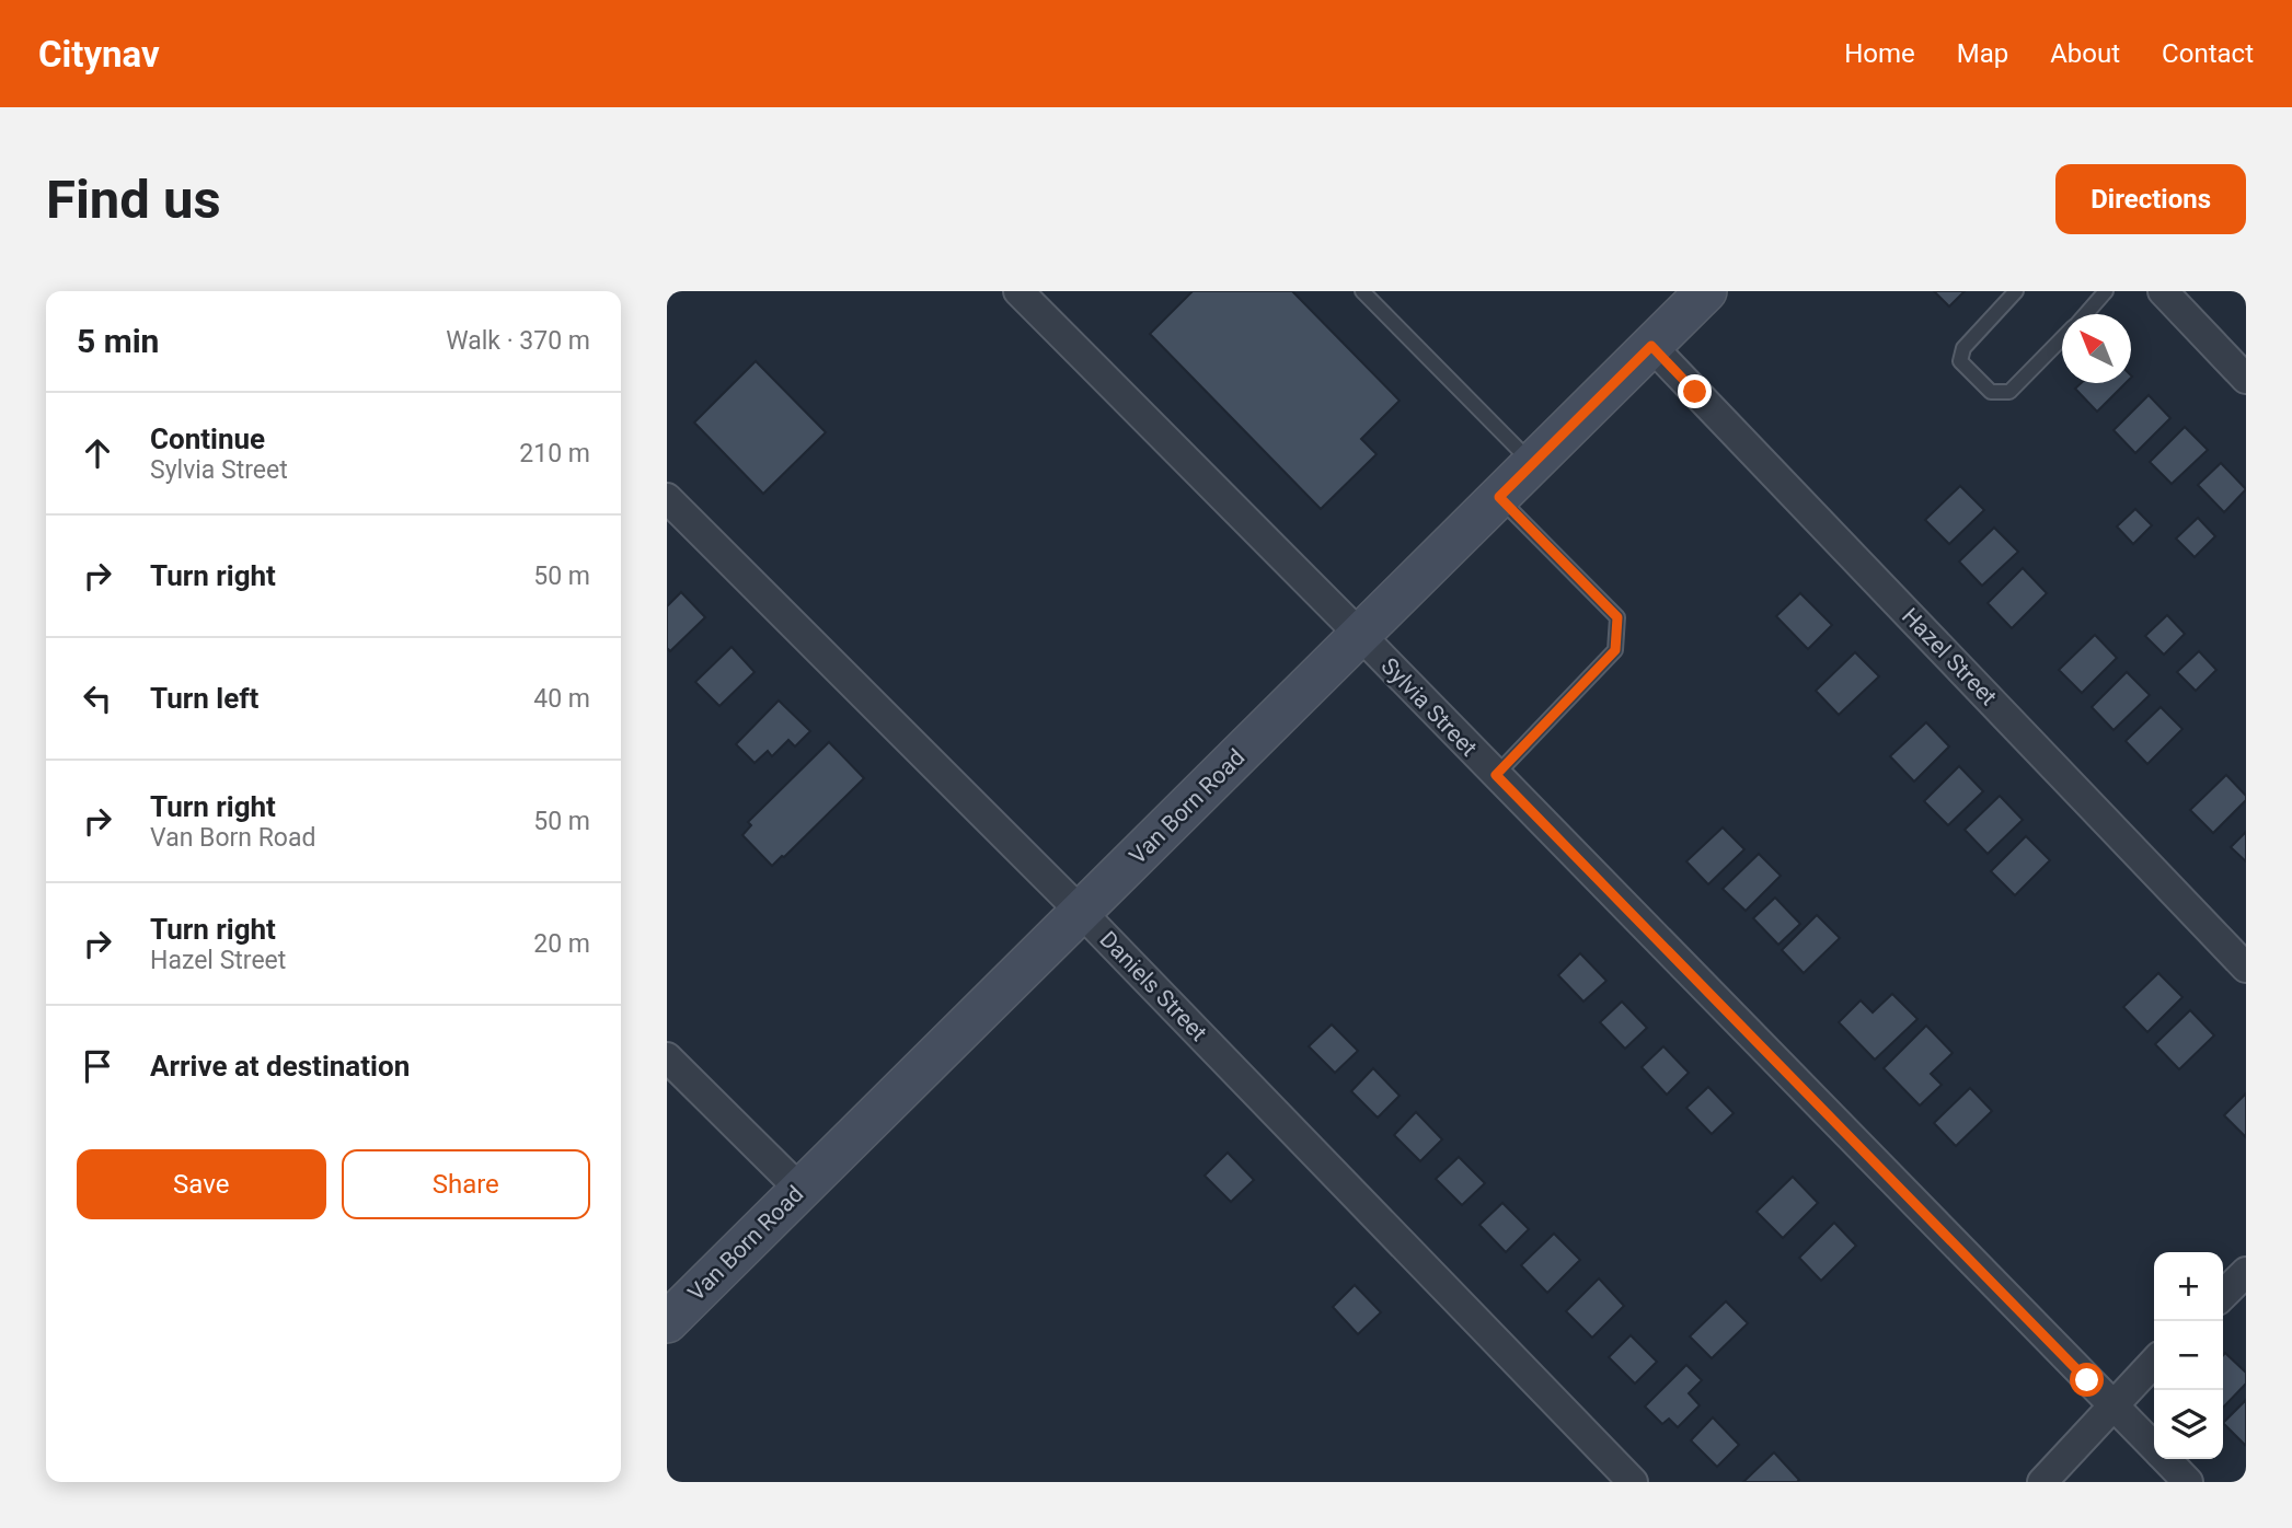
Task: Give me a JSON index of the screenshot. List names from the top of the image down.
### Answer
{
  "streets": {
    "main road": ["Van Born Road"],
    "street": ["Hazel Street", "Sylvia Street", "Daniels Street"]
  },
  "crossings": [
    ["Hazel Street", "Van Born Road"],
    ["Sylvia Street", "Van Born Road"],
    ["Van Born Road", "Daniels Street"]
  ],
  "north": "top left",
  "page": {
    "header": "Citynav",
    "nav": [
      "Home",
      "Map",
      "About",
      "Contact"
    ],
    "buttons": [
      "Directions",
      ["Save", "Share"]
    ],
    "title": "Find us",
    "heading": ["5 min", "Walk · 370 m"],
    "list": [
      ["Continue", "Sylvia Street", "210 m"],
      ["Turn right", "50 m"],
      ["Turn left", "40 m"],
      ["Turn right", "Van Born Road", "50 m"],
      ["Turn right", "Hazel Street", "20 m"],
      "Arrive at destination"
    ],
    "map_buttons": ["+", "−"]
  }
}
